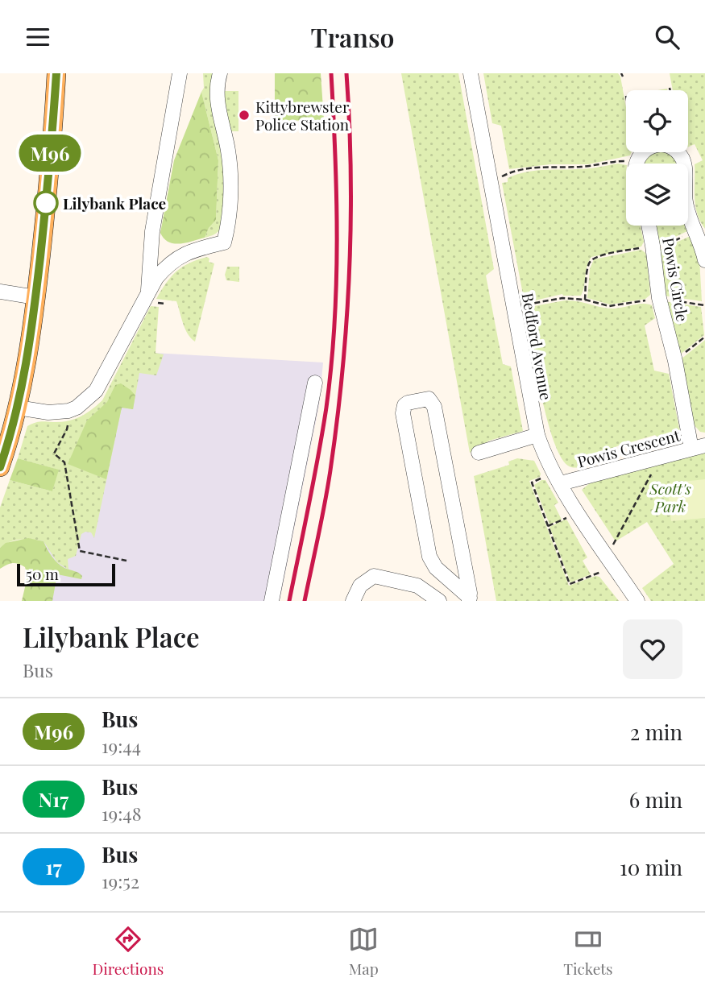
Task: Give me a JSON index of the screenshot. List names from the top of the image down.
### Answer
{
  "streets": {
    "street": ["Powis Circle", "Bedford Avenue", "Powis Crescent"]
  },
  "crossings": [
    ["Powis Circle", "Powis Crescent"],
    ["Bedford Avenue", "Powis Crescent"]
  ],
  "parks": ["Scott's Park"],
  "places": ["Kittybrewster Police Station", "Lilybank Place"],
  "lines": ["bus line M96"],
  "scale_bar": "50 m",
  "page": {
    "header": "Transo",
    "on_map": "M96",
    "scale": "50 m",
    "heading": ["Lilybank Place", "Bus"],
    "list": [
      {
        "mark": "M96",
        "name": "Bus",
        "note": "19:44",
        "value": "2 min"
      },
      {
        "mark": "N17",
        "name": "Bus",
        "note": "19:48",
        "value": "6 min"
      },
      {
        "mark": "17",
        "name": "Bus",
        "note": "19:52",
        "value": "10 min"
      }
    ],
    "tabs": ["Directions", "Map", "Tickets"]
  }
}
